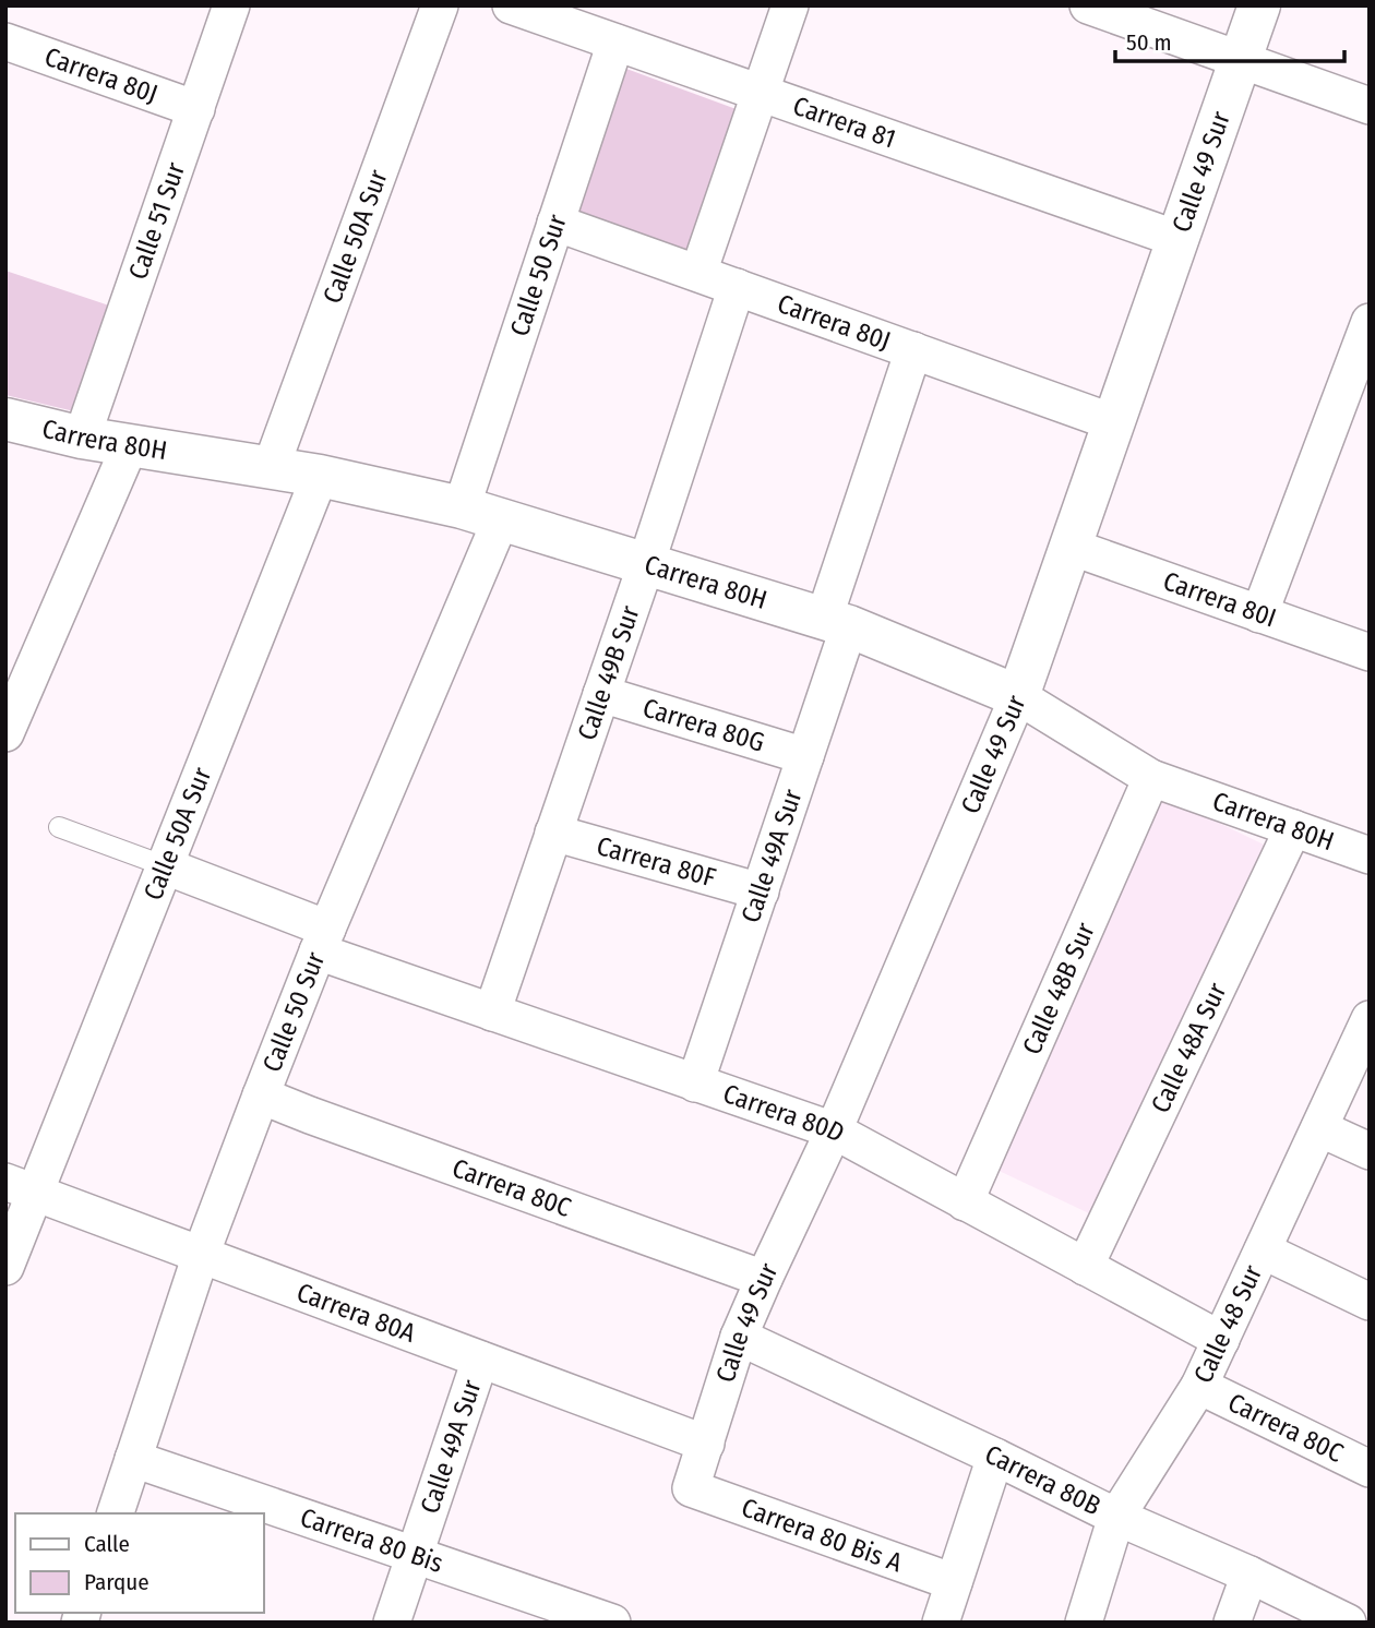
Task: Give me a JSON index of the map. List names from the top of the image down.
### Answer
{
  "streets": {
    "street": [
      "Carrera 80J",
      "Carrera 81",
      "Calle 49 Sur",
      "Calle 51 Sur",
      "Calle 50A Sur",
      "Calle 50 Sur",
      "Carrera 80H",
      "Carrera 80I",
      "Calle 49B Sur",
      "Carrera 80G",
      "Calle 49A Sur",
      "Carrera 80F",
      "Calle 48B Sur",
      "Calle 48A Sur",
      "Carrera 80D",
      "Carrera 80C",
      "Carrera 80A",
      "Calle 48 Sur",
      "Carrera 80B",
      "Carrera 80 Bis A",
      "Carrera 80 Bis"
    ]
  },
  "crossings": [
    ["Carrera 80J", "Calle 49 Sur"],
    ["Carrera 80J", "Calle 51 Sur"],
    ["Carrera 80J", "Calle 50 Sur"],
    ["Carrera 80J", "Calle 49B Sur"],
    ["Carrera 80J", "Calle 49A Sur"],
    ["Carrera 81", "Calle 49 Sur"],
    ["Carrera 81", "Calle 50 Sur"],
    ["Calle 49 Sur", "Carrera 80H"],
    ["Calle 49 Sur", "Carrera 80I"],
    ["Calle 49 Sur", "Carrera 80D"],
    ["Calle 49 Sur", "Carrera 80C"],
    ["Calle 49 Sur", "Carrera 80A"],
    ["Calle 49 Sur", "Carrera 80B"],
    ["Calle 49 Sur", "Carrera 80 Bis A"],
    ["Calle 51 Sur", "Carrera 80H"],
    ["Calle 50A Sur", "Carrera 80H"],
    ["Calle 50A Sur", "Carrera 80D"],
    ["Calle 50A Sur", "Carrera 80A"],
    ["Calle 50 Sur", "Carrera 80H"],
    ["Calle 50 Sur", "Carrera 80D"],
    ["Calle 50 Sur", "Carrera 80C"],
    ["Calle 50 Sur", "Carrera 80A"],
    ["Calle 50 Sur", "Carrera 80 Bis"],
    ["Carrera 80H", "Calle 49B Sur"],
    ["Carrera 80H", "Calle 49A Sur"],
    ["Carrera 80H", "Calle 48B Sur"],
    ["Carrera 80H", "Calle 48A Sur"],
    ["Calle 49B Sur", "Carrera 80G"],
    ["Calle 49B Sur", "Carrera 80F"],
    ["Calle 49B Sur", "Carrera 80D"],
    ["Carrera 80G", "Calle 49A Sur"],
    ["Calle 49A Sur", "Carrera 80F"],
    ["Calle 49A Sur", "Carrera 80D"],
    ["Calle 49A Sur", "Carrera 80A"],
    ["Calle 49A Sur", "Carrera 80 Bis"],
    ["Calle 48B Sur", "Carrera 80D"],
    ["Calle 48A Sur", "Carrera 80D"],
    ["Carrera 80D", "Calle 48 Sur"],
    ["Carrera 80C", "Calle 48 Sur"],
    ["Calle 48 Sur", "Carrera 80B"]
  ],
  "legend": ["Calle", "Parque"],
  "scale_bar": "50 m"
}
